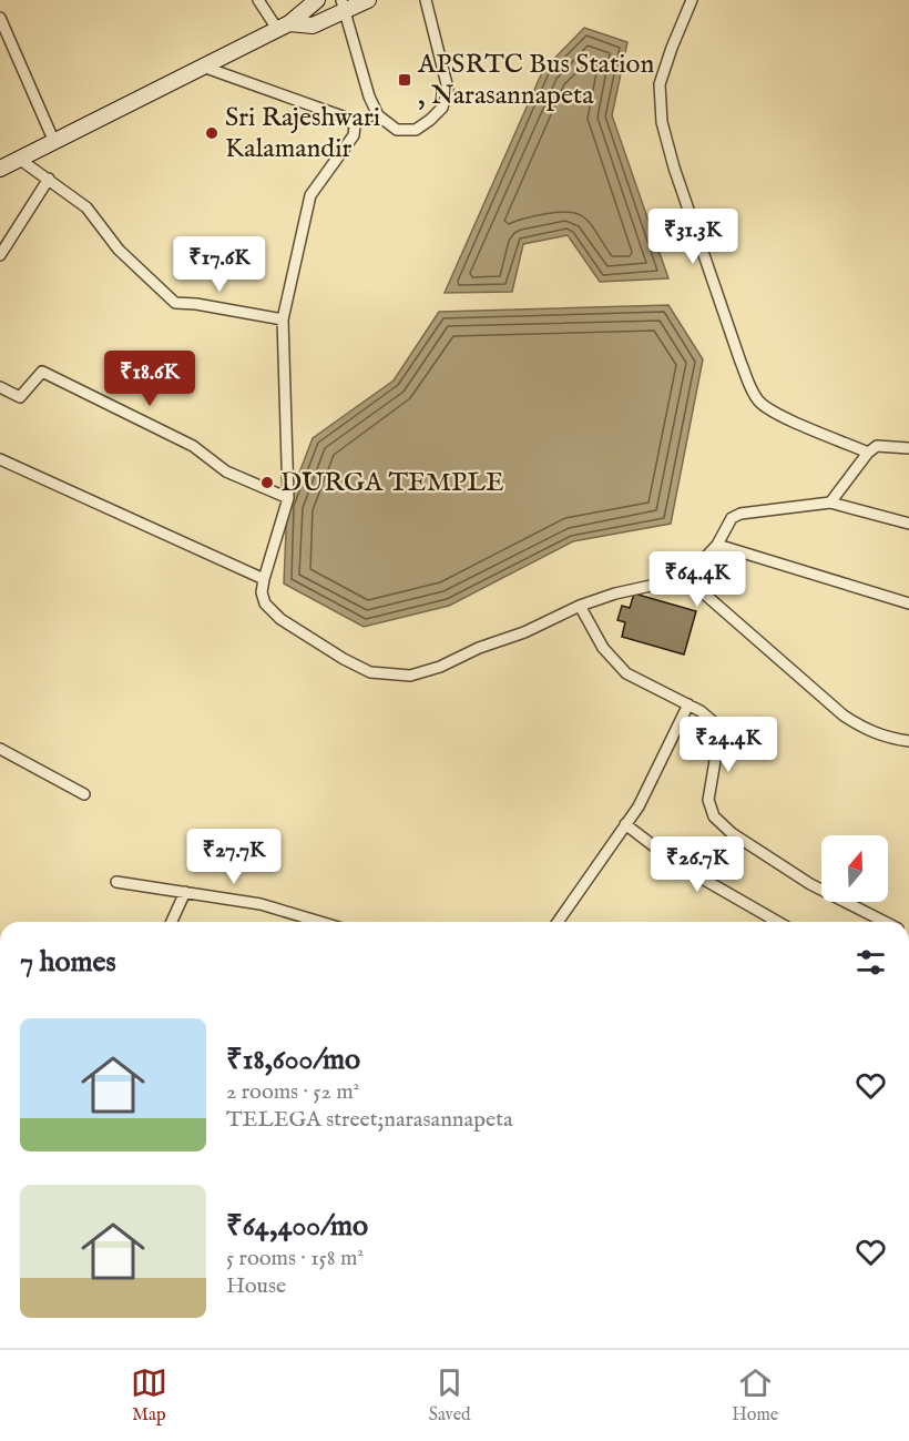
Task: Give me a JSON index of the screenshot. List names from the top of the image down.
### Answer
{
  "places": {
    "transit": ["APSRTC Bus Station , Narasannapeta"],
    "other": ["Sri Rajeshwari Kalamandir", "DURGA TEMPLE"]
  },
  "north": "top",
  "page": {
    "price": [
      "₹31.3K",
      "₹17.6K",
      "₹18.6K",
      "₹64.4K",
      "₹24.4K",
      "₹27.7K",
      "₹26.7K"
    ],
    "heading": "7 homes",
    "list": [
      {
        "name": "₹18,600/mo",
        "note": "2 rooms · 52 m² · TELEGA street;narasannapeta"
      },
      {
        "name": "₹64,400/mo",
        "note": "5 rooms · 158 m² · House"
      }
    ],
    "tabs": ["Map", "Saved", "Home"]
  }
}
